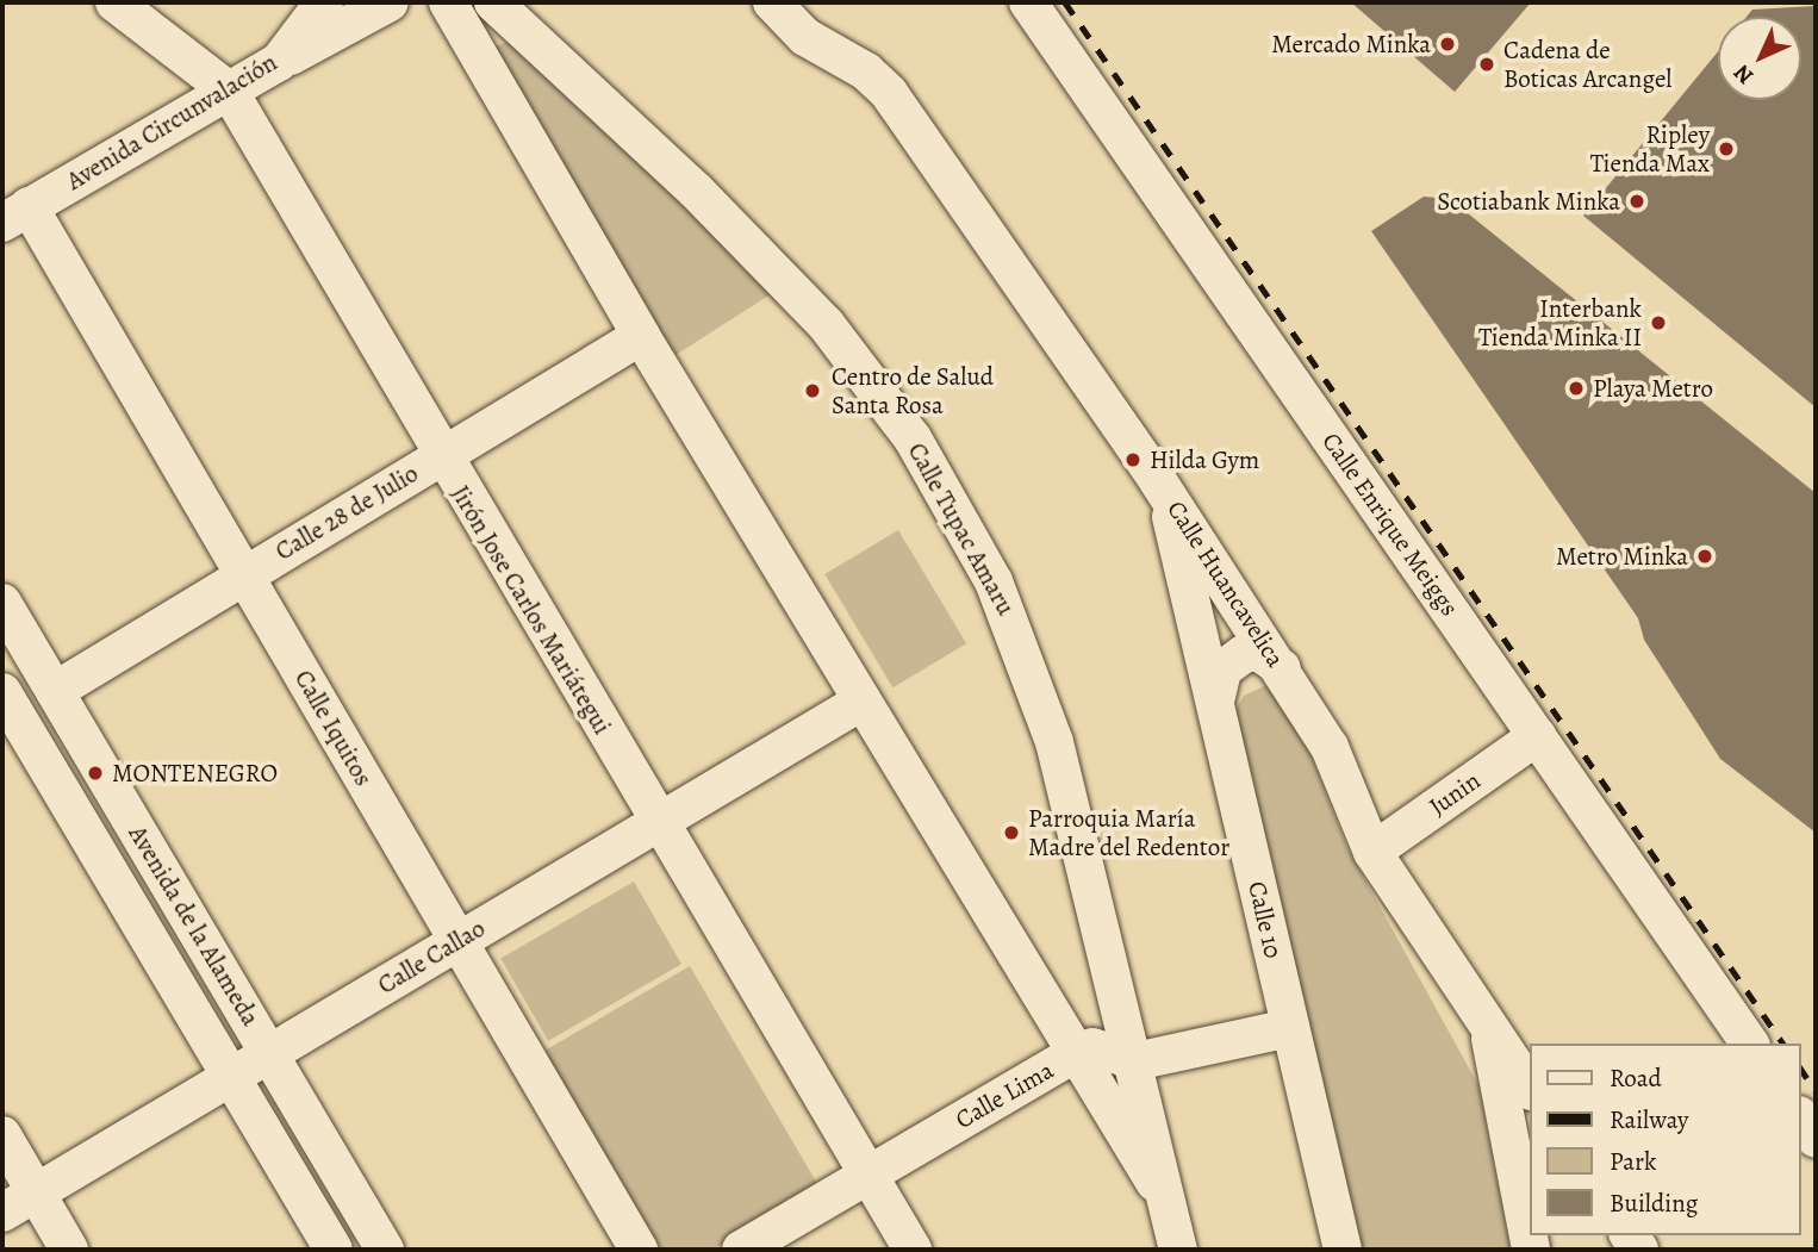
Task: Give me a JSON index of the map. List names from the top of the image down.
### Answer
{
  "streets": {
    "street": [
      "Avenida Circunvalación",
      "Calle 28 de Julio",
      "Calle Enrique Meiggs",
      "Calle Tupac Amaru",
      "Calle Huancavelica",
      "Jirón Jose Carlos Mariátegui",
      "Calle Iquitos",
      "Junin",
      "Calle 10",
      "Avenida de la Alameda",
      "Calle Callao",
      "Calle Lima"
    ]
  },
  "crossings": [
    ["Avenida Circunvalación", "Jirón Jose Carlos Mariátegui"],
    ["Avenida Circunvalación", "Calle Iquitos"],
    ["Calle 28 de Julio", "Calle Tupac Amaru"],
    ["Calle 28 de Julio", "Jirón Jose Carlos Mariátegui"],
    ["Calle 28 de Julio", "Calle Iquitos"],
    ["Calle 28 de Julio", "Avenida de la Alameda"],
    ["Calle Enrique Meiggs", "Junin"],
    ["Calle Tupac Amaru", "Calle Callao"],
    ["Calle Tupac Amaru", "Calle Lima"],
    ["Calle Huancavelica", "Junin"],
    ["Calle Huancavelica", "Calle 10"],
    ["Jirón Jose Carlos Mariátegui", "Calle Callao"],
    ["Jirón Jose Carlos Mariátegui", "Calle Lima"],
    ["Calle Iquitos", "Calle Callao"],
    ["Calle 10", "Calle Lima"],
    ["Avenida de la Alameda", "Calle Callao"]
  ],
  "places": [
    "Mercado Minka",
    "Cadena de Boticas Arcangel",
    "Ripley Tienda Max",
    "Scotiabank Minka",
    "Interbank Tienda Minka II",
    "Playa Metro",
    "Centro de Salud Santa Rosa",
    "Hilda Gym",
    "Metro Minka",
    "MONTENEGRO",
    "Parroquia María Madre del Redentor"
  ],
  "legend": [
    "Road",
    "Railway",
    "Park",
    "Building"
  ],
  "north": "bottom left"
}
